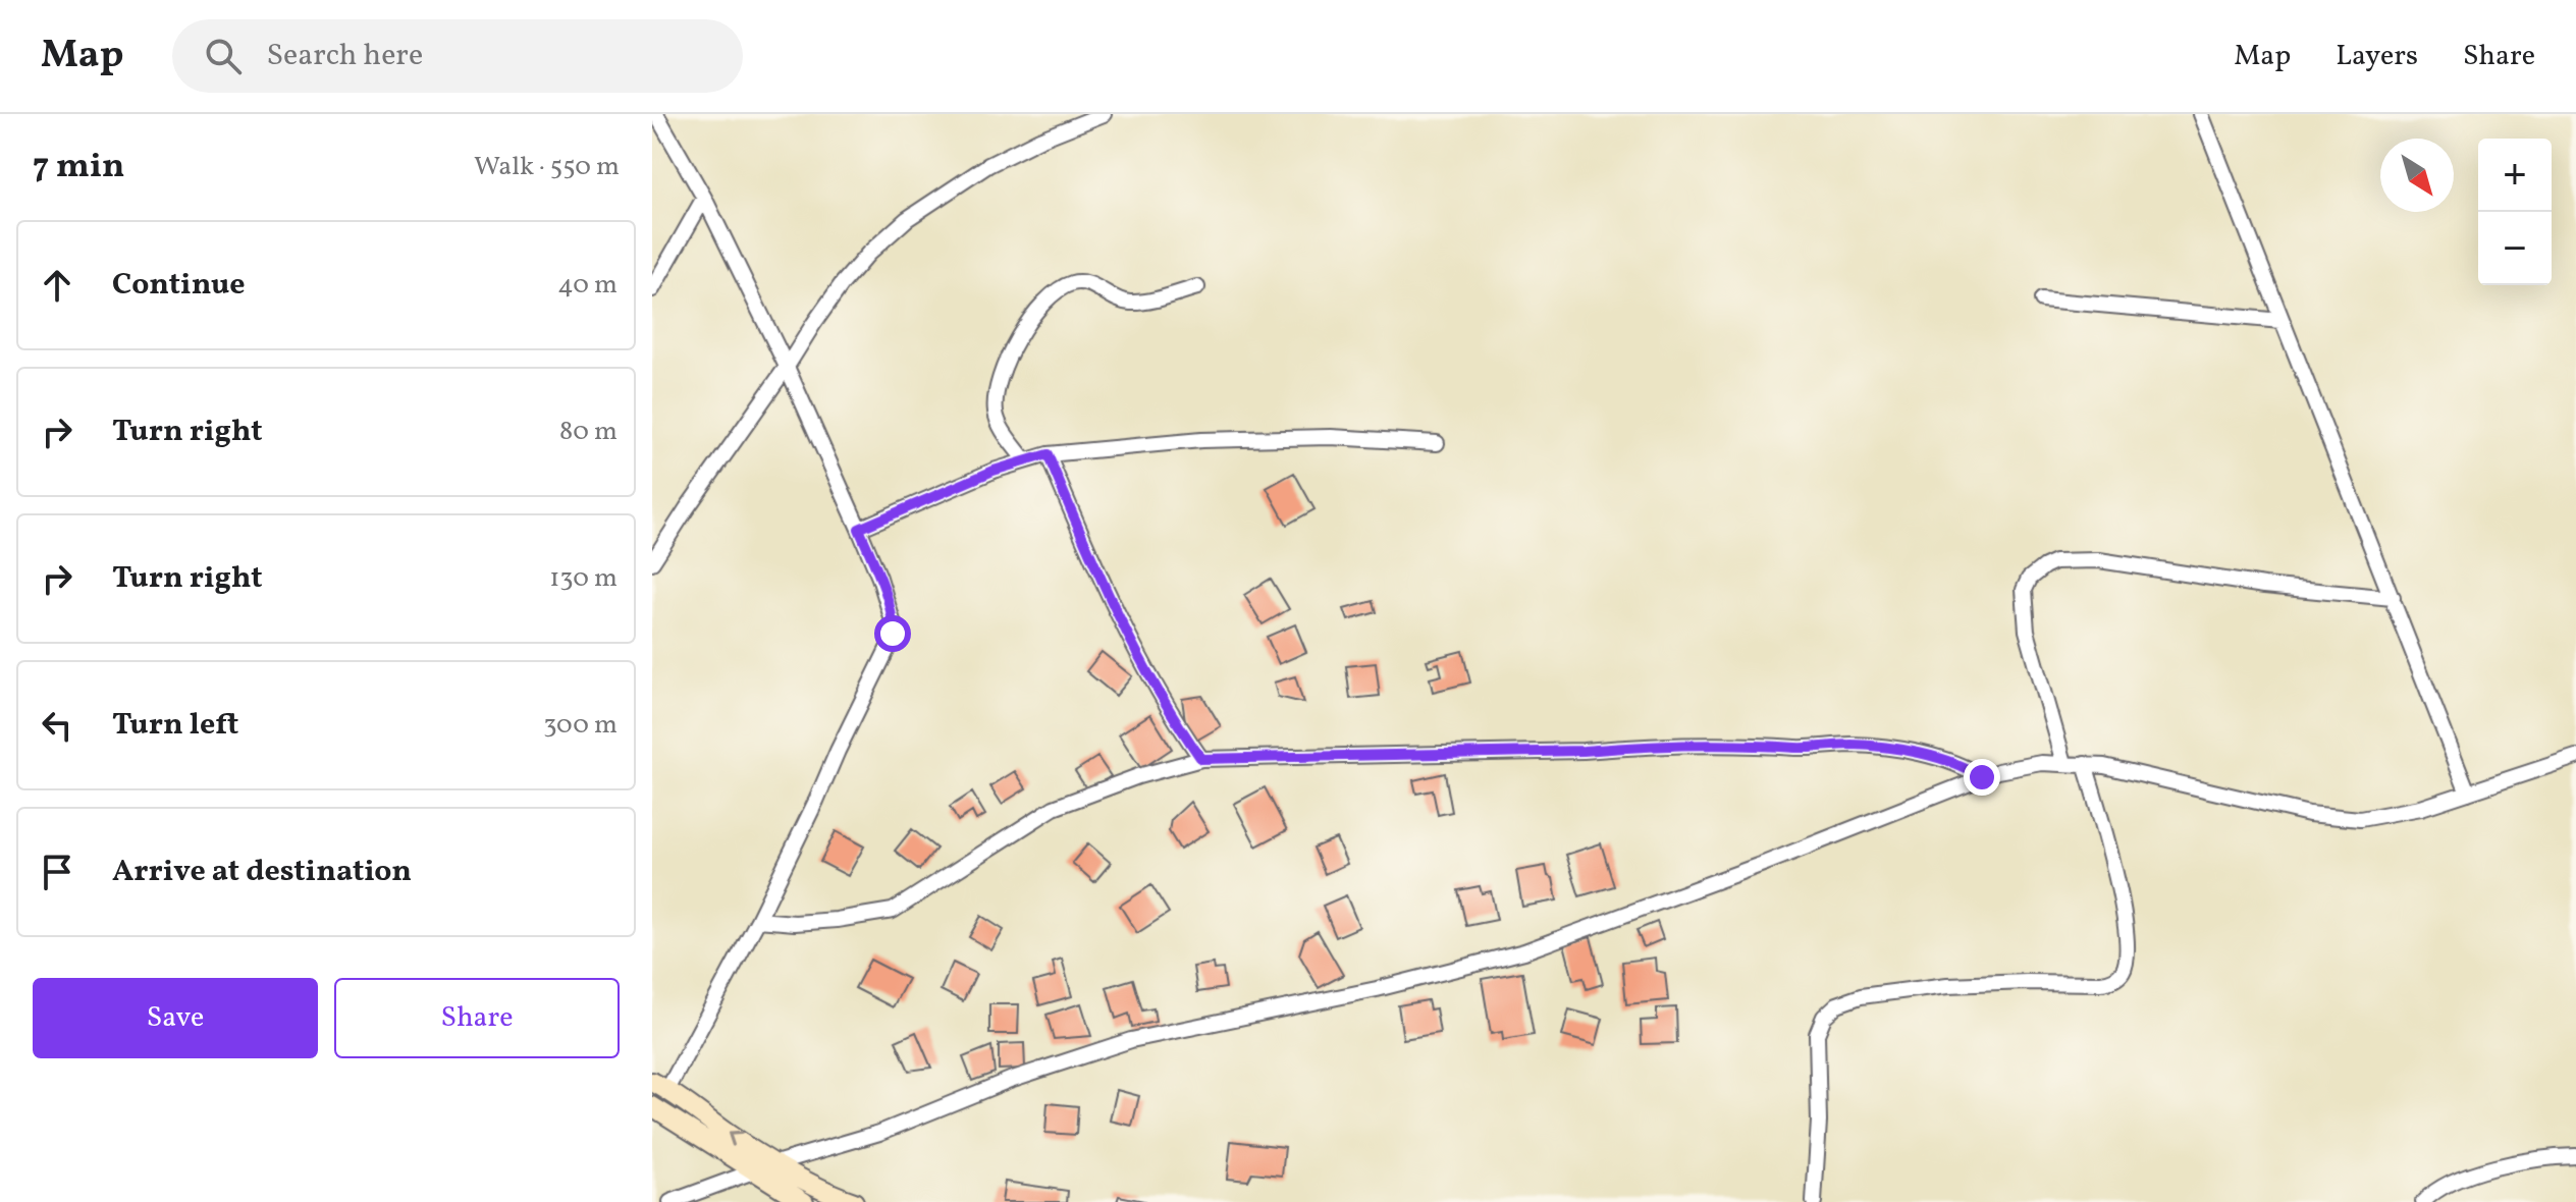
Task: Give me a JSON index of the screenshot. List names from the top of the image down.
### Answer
{
  "north": "bottom right",
  "page": {
    "header": "Map",
    "search": "Search here",
    "nav": ["Map", "Layers", "Share"],
    "heading": ["7 min", "Walk · 550 m"],
    "map_buttons": ["+", "−"],
    "list": [
      ["Continue", "40 m"],
      ["Turn right", "80 m"],
      ["Turn right", "130 m"],
      ["Turn left", "300 m"],
      "Arrive at destination"
    ],
    "buttons": ["Save", "Share"]
  }
}
